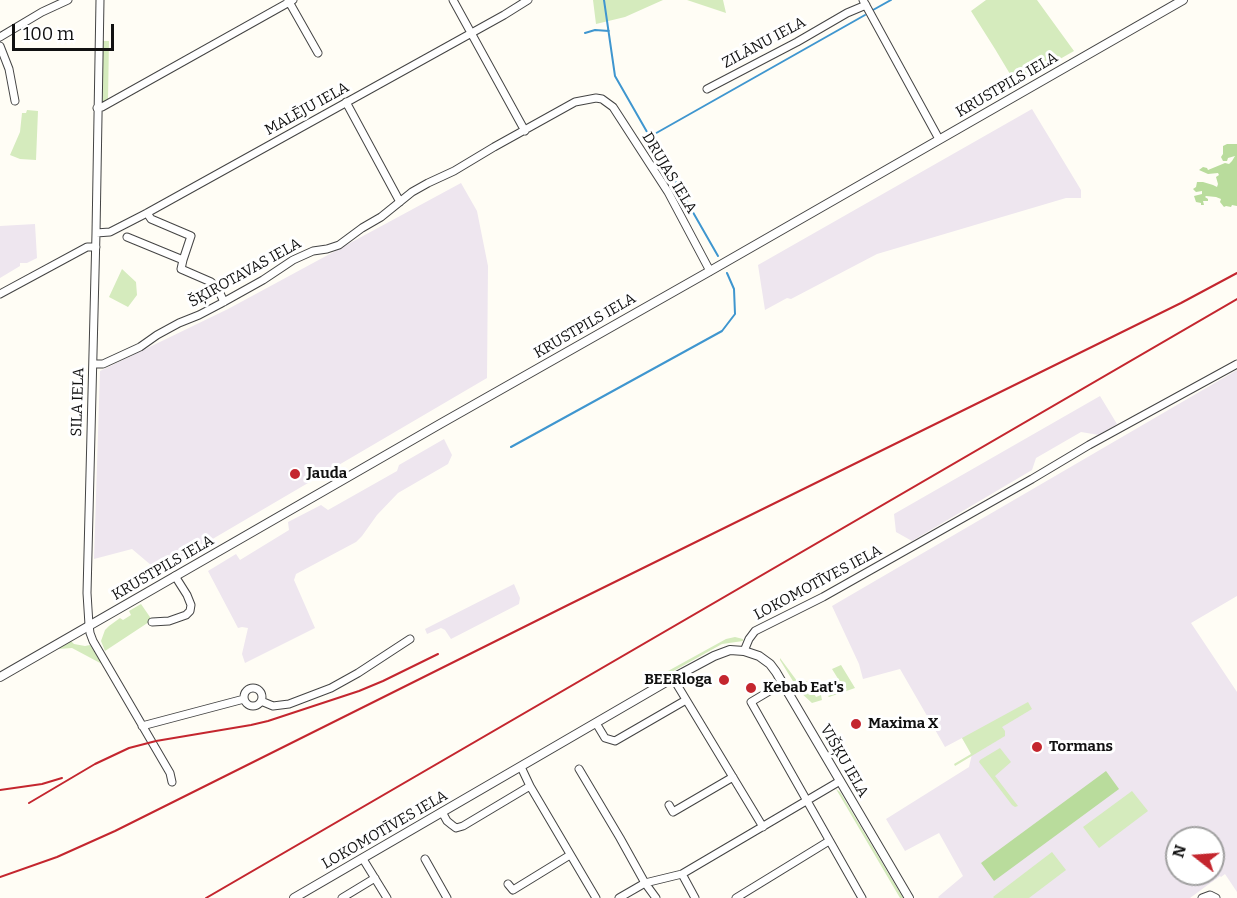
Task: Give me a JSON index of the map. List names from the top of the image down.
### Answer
{
  "streets": {
    "street": [
      "ZILĀNU IELA",
      "KRUSTPILS IELA",
      "MALĒJU IELA",
      "DRUJAS IELA",
      "ŠĶIROTAVAS IELA",
      "SILA IELA",
      "LOKOMOTĪVES IELA",
      "VIŠĶU IELA"
    ]
  },
  "crossings": [
    ["KRUSTPILS IELA", "DRUJAS IELA"],
    ["KRUSTPILS IELA", "SILA IELA"],
    ["MALĒJU IELA", "SILA IELA"],
    ["DRUJAS IELA", "ŠĶIROTAVAS IELA"],
    ["ŠĶIROTAVAS IELA", "SILA IELA"],
    ["LOKOMOTĪVES IELA", "VIŠĶU IELA"]
  ],
  "places": [
    "Jauda",
    "BEERloga",
    "Kebab Eat's",
    "Maxima X",
    "Tormans"
  ],
  "scale_bar": "100 m",
  "north": "left"
}
